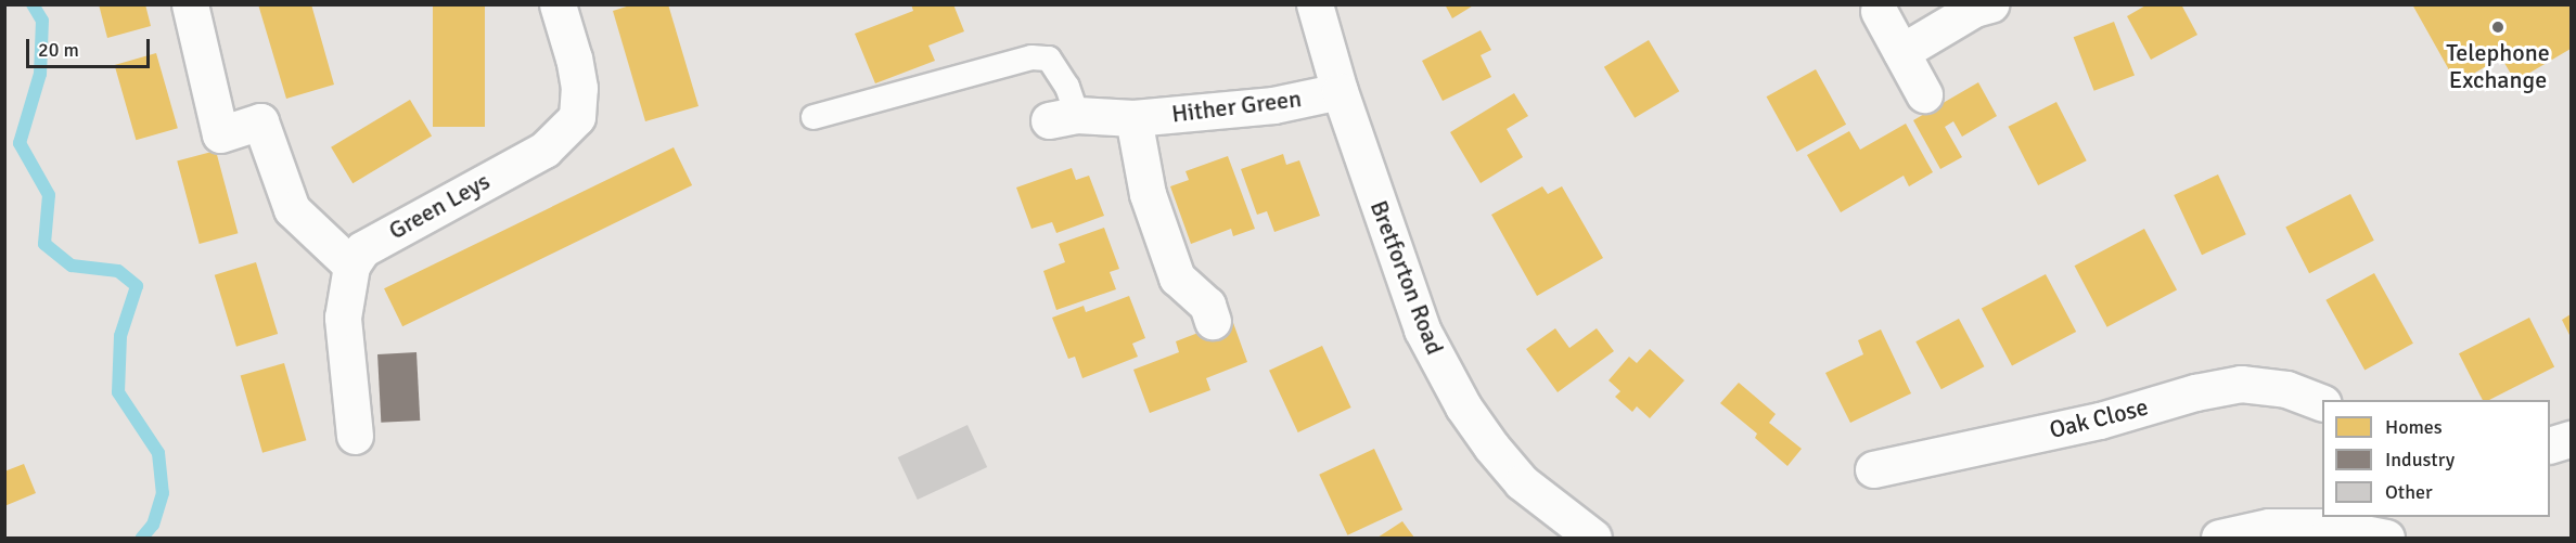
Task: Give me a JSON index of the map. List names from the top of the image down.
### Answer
{
  "streets": {
    "street": [
      "Hither Green",
      "Green Leys",
      "Bretforton Road",
      "Oak Close"
    ]
  },
  "crossings": [
    ["Hither Green", "Bretforton Road"]
  ],
  "places": ["Telephone Exchange"],
  "legend": ["Homes", "Industry", "Other"],
  "scale_bar": "20 m"
}
